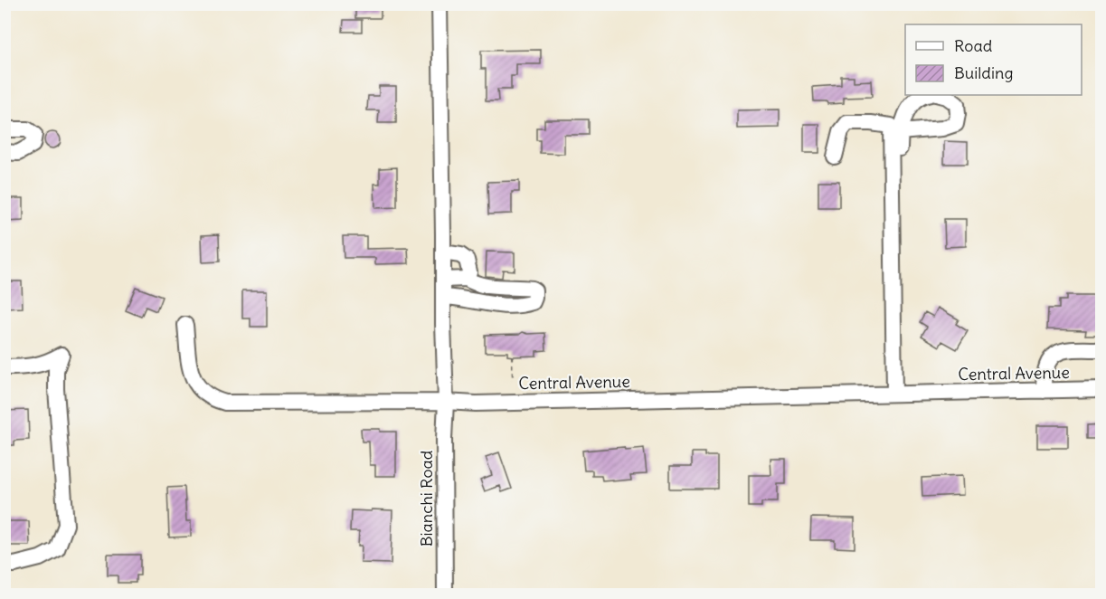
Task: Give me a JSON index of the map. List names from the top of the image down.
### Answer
{
  "streets": {
    "street": ["Central Avenue", "Bianchi Road"]
  },
  "crossings": [
    ["Central Avenue", "Bianchi Road"]
  ],
  "legend": ["Road", "Building"]
}
